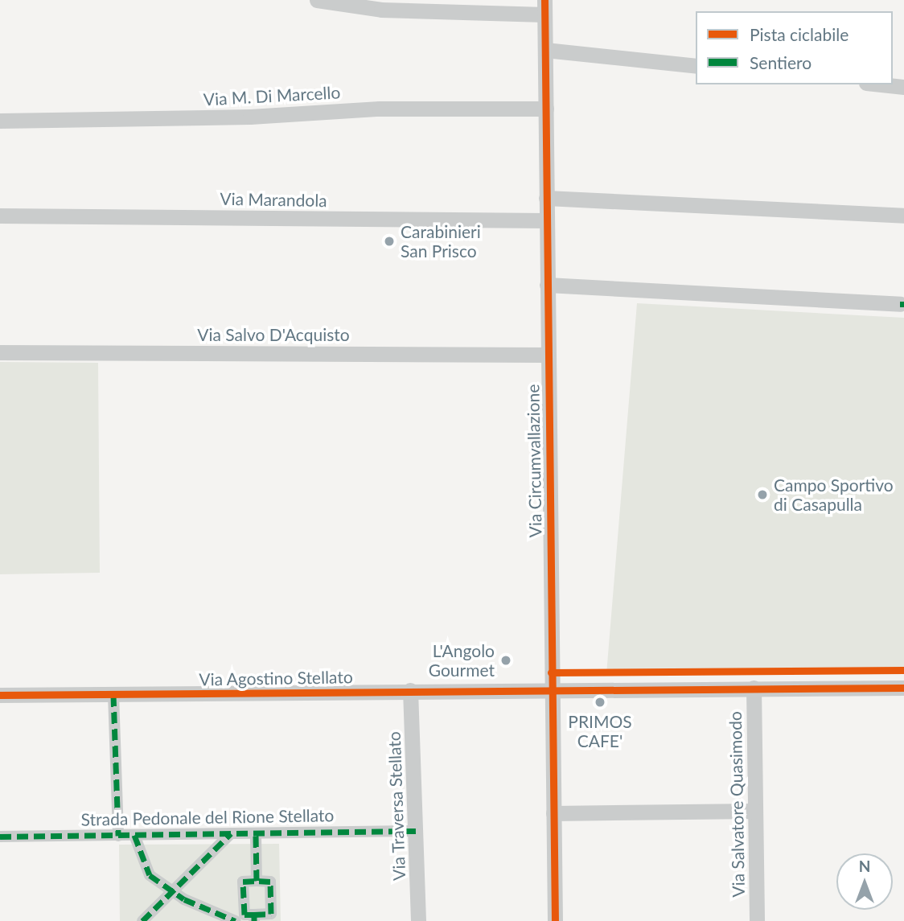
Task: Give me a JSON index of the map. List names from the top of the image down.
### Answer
{
  "streets": {
    "street": [
      "Via M. Di Marcello",
      "Via Marandola",
      "Via Salvo D'Acquisto",
      "Via Circumvallazione",
      "Via Agostino Stellato",
      "Via Salvatore Quasimodo",
      "Via Traversa Stellato",
      "Strada Pedonale del Rione Stellato"
    ]
  },
  "crossings": [
    ["Via M. Di Marcello", "Via Circumvallazione"],
    ["Via Marandola", "Via Circumvallazione"],
    ["Via Salvo D'Acquisto", "Via Circumvallazione"],
    ["Via Circumvallazione", "Via Agostino Stellato"],
    ["Via Agostino Stellato", "Via Salvatore Quasimodo"],
    ["Via Agostino Stellato", "Via Traversa Stellato"],
    ["Via Traversa Stellato", "Strada Pedonale del Rione Stellato"]
  ],
  "places": [
    "Carabinieri San Prisco",
    "Campo Sportivo di Casapulla",
    "L'Angolo Gourmet",
    "PRIMOS CAFE'"
  ],
  "legend": ["Pista ciclabile", "Sentiero"],
  "north": "top"
}
